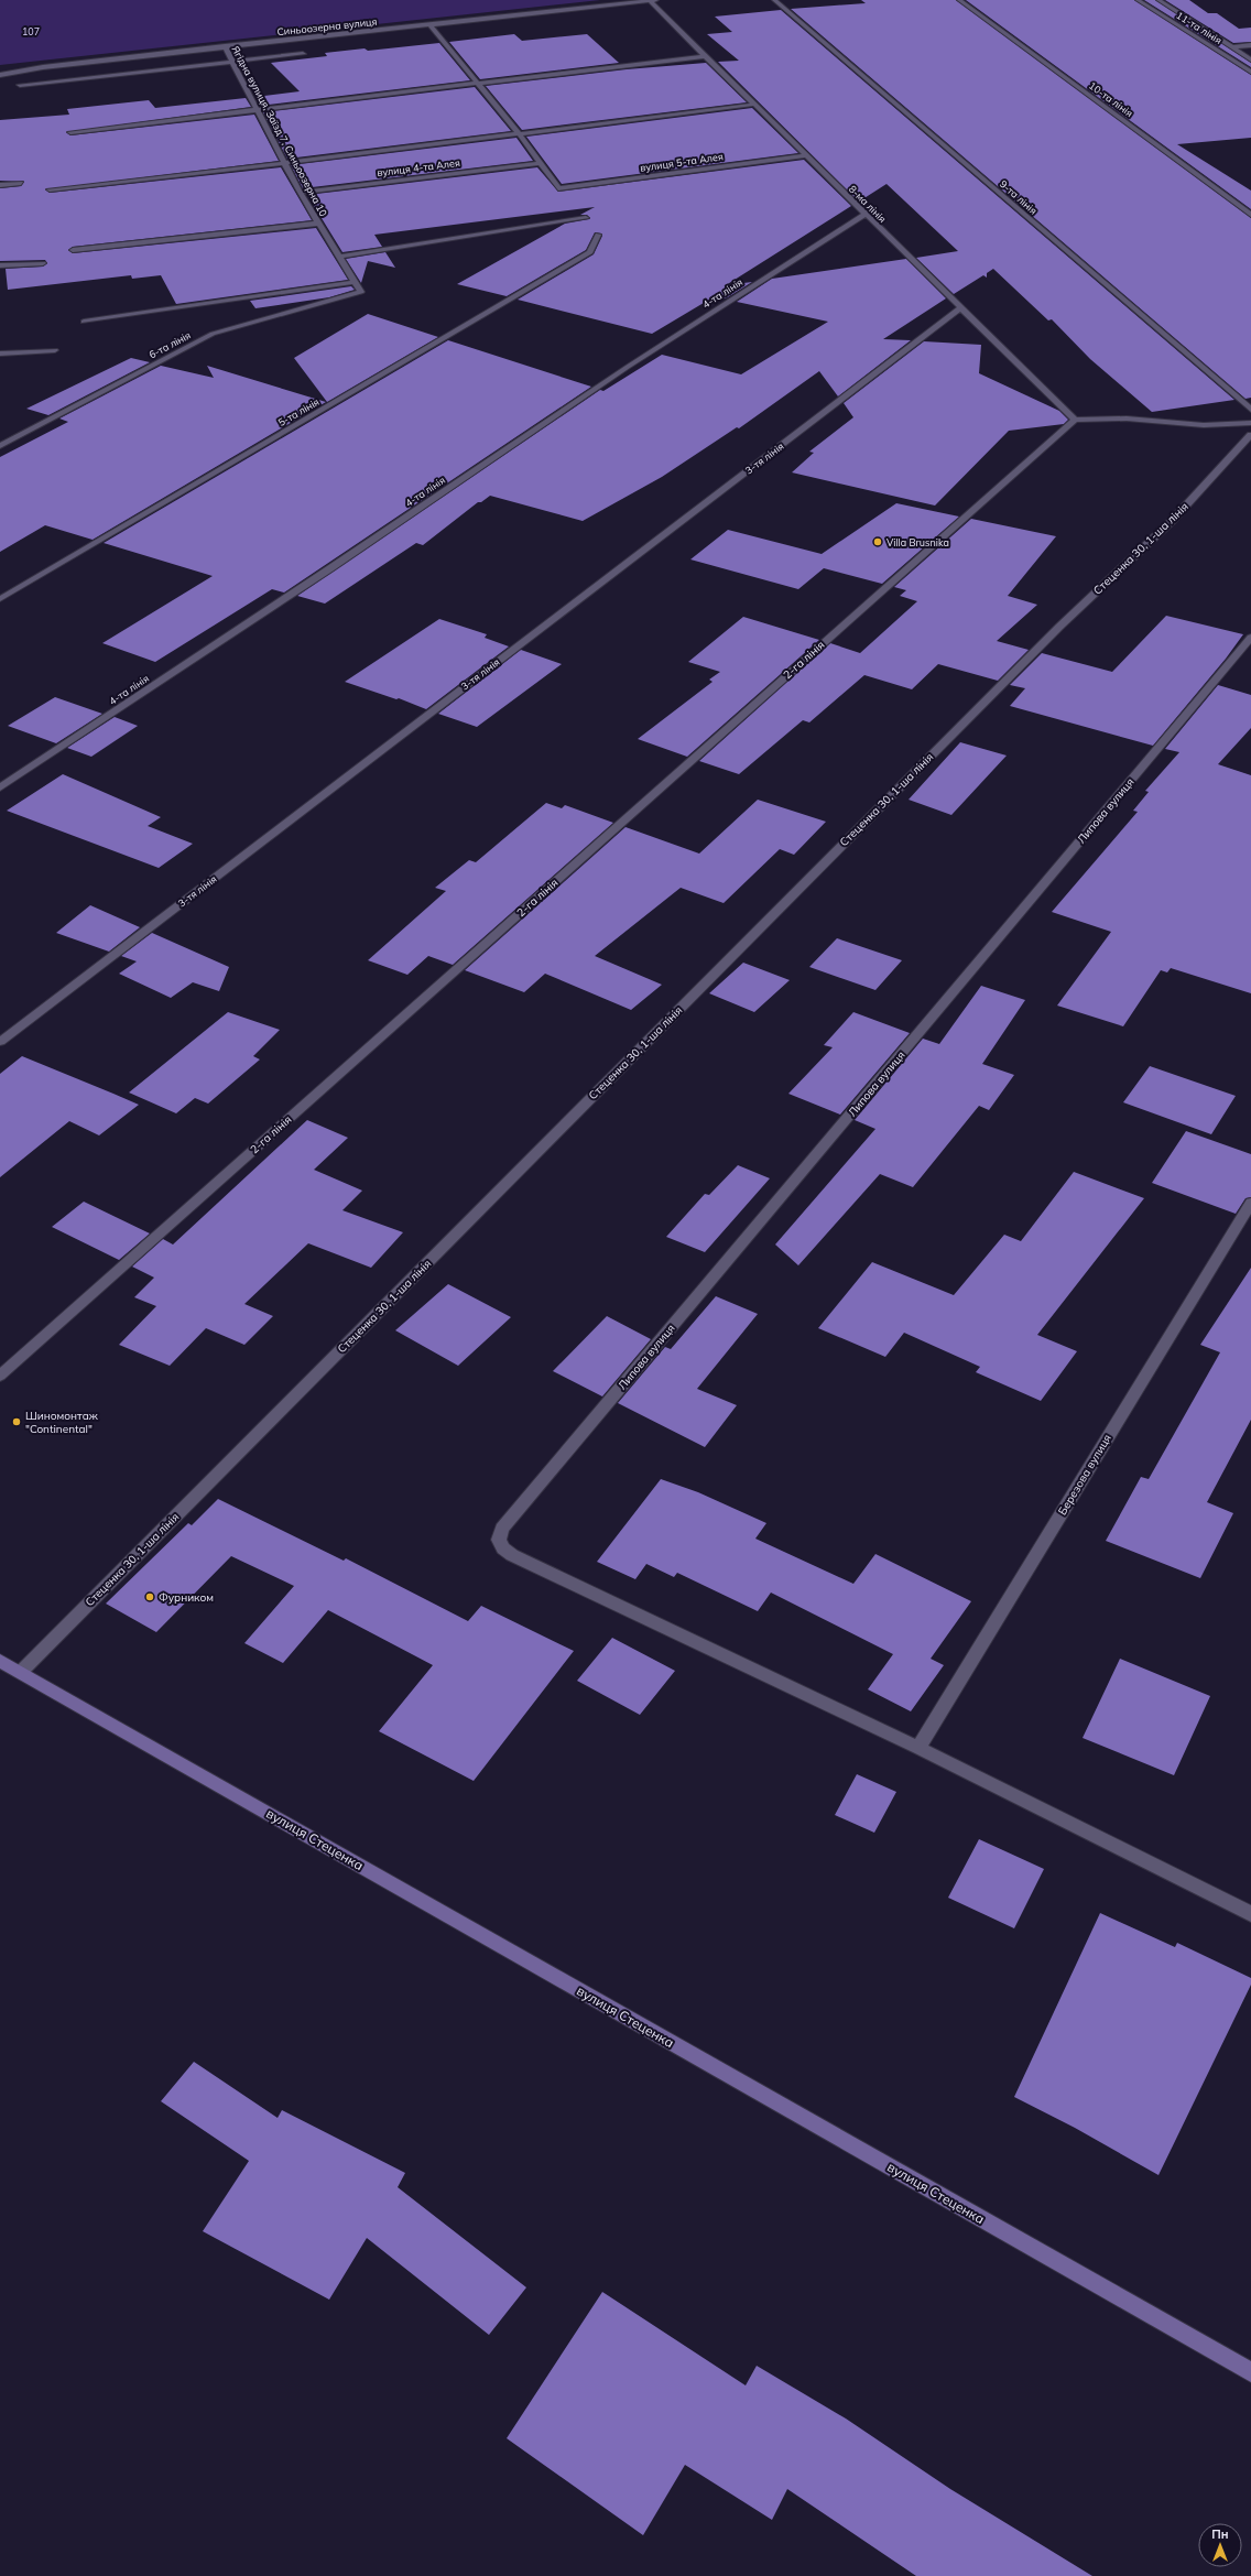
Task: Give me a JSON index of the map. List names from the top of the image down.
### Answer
{
  "streets": {
    "main road": ["вулиця Стеценка"],
    "street": [
      "Синьоозерна вулиця",
      "11-та лінія",
      "10-та лінія",
      "Ягідна вулиця, Заїзд 7, Синьоозерна 10",
      "вулиця 5-та Алея",
      "вулиця 4-та Алея",
      "9-та лінія",
      "8-ма лінія",
      "4-та лінія",
      "6-та лінія",
      "5-та лінія",
      "3-тя лінія",
      "Стеценка 30, 1-ша лінія",
      "2-га лінія",
      "Липова вулиця",
      "Березова вулиця"
    ]
  },
  "crossings": [
    ["Синьоозерна вулиця", "Ягідна вулиця, Заїзд 7, Синьоозерна 10"],
    ["Синьоозерна вулиця", "8-ма лінія"],
    ["Ягідна вулиця, Заїзд 7, Синьоозерна 10", "вулиця 4-та Алея"],
    ["Ягідна вулиця, Заїзд 7, Синьоозерна 10", "6-та лінія"],
    ["вулиця 5-та Алея", "вулиця 4-та Алея"],
    ["вулиця 5-та Алея", "8-ма лінія"],
    ["8-ма лінія", "4-та лінія"],
    ["8-ма лінія", "3-тя лінія"],
    ["8-ма лінія", "2-га лінія"],
    ["Стеценка 30, 1-ша лінія", "вулиця Стеценка"],
    ["Липова вулиця", "Березова вулиця"]
  ],
  "parks": ["107"],
  "places": ["Villa Brusnika", "Шиномонтаж \"Continental\"", "Фурником"],
  "north": "top"
}
